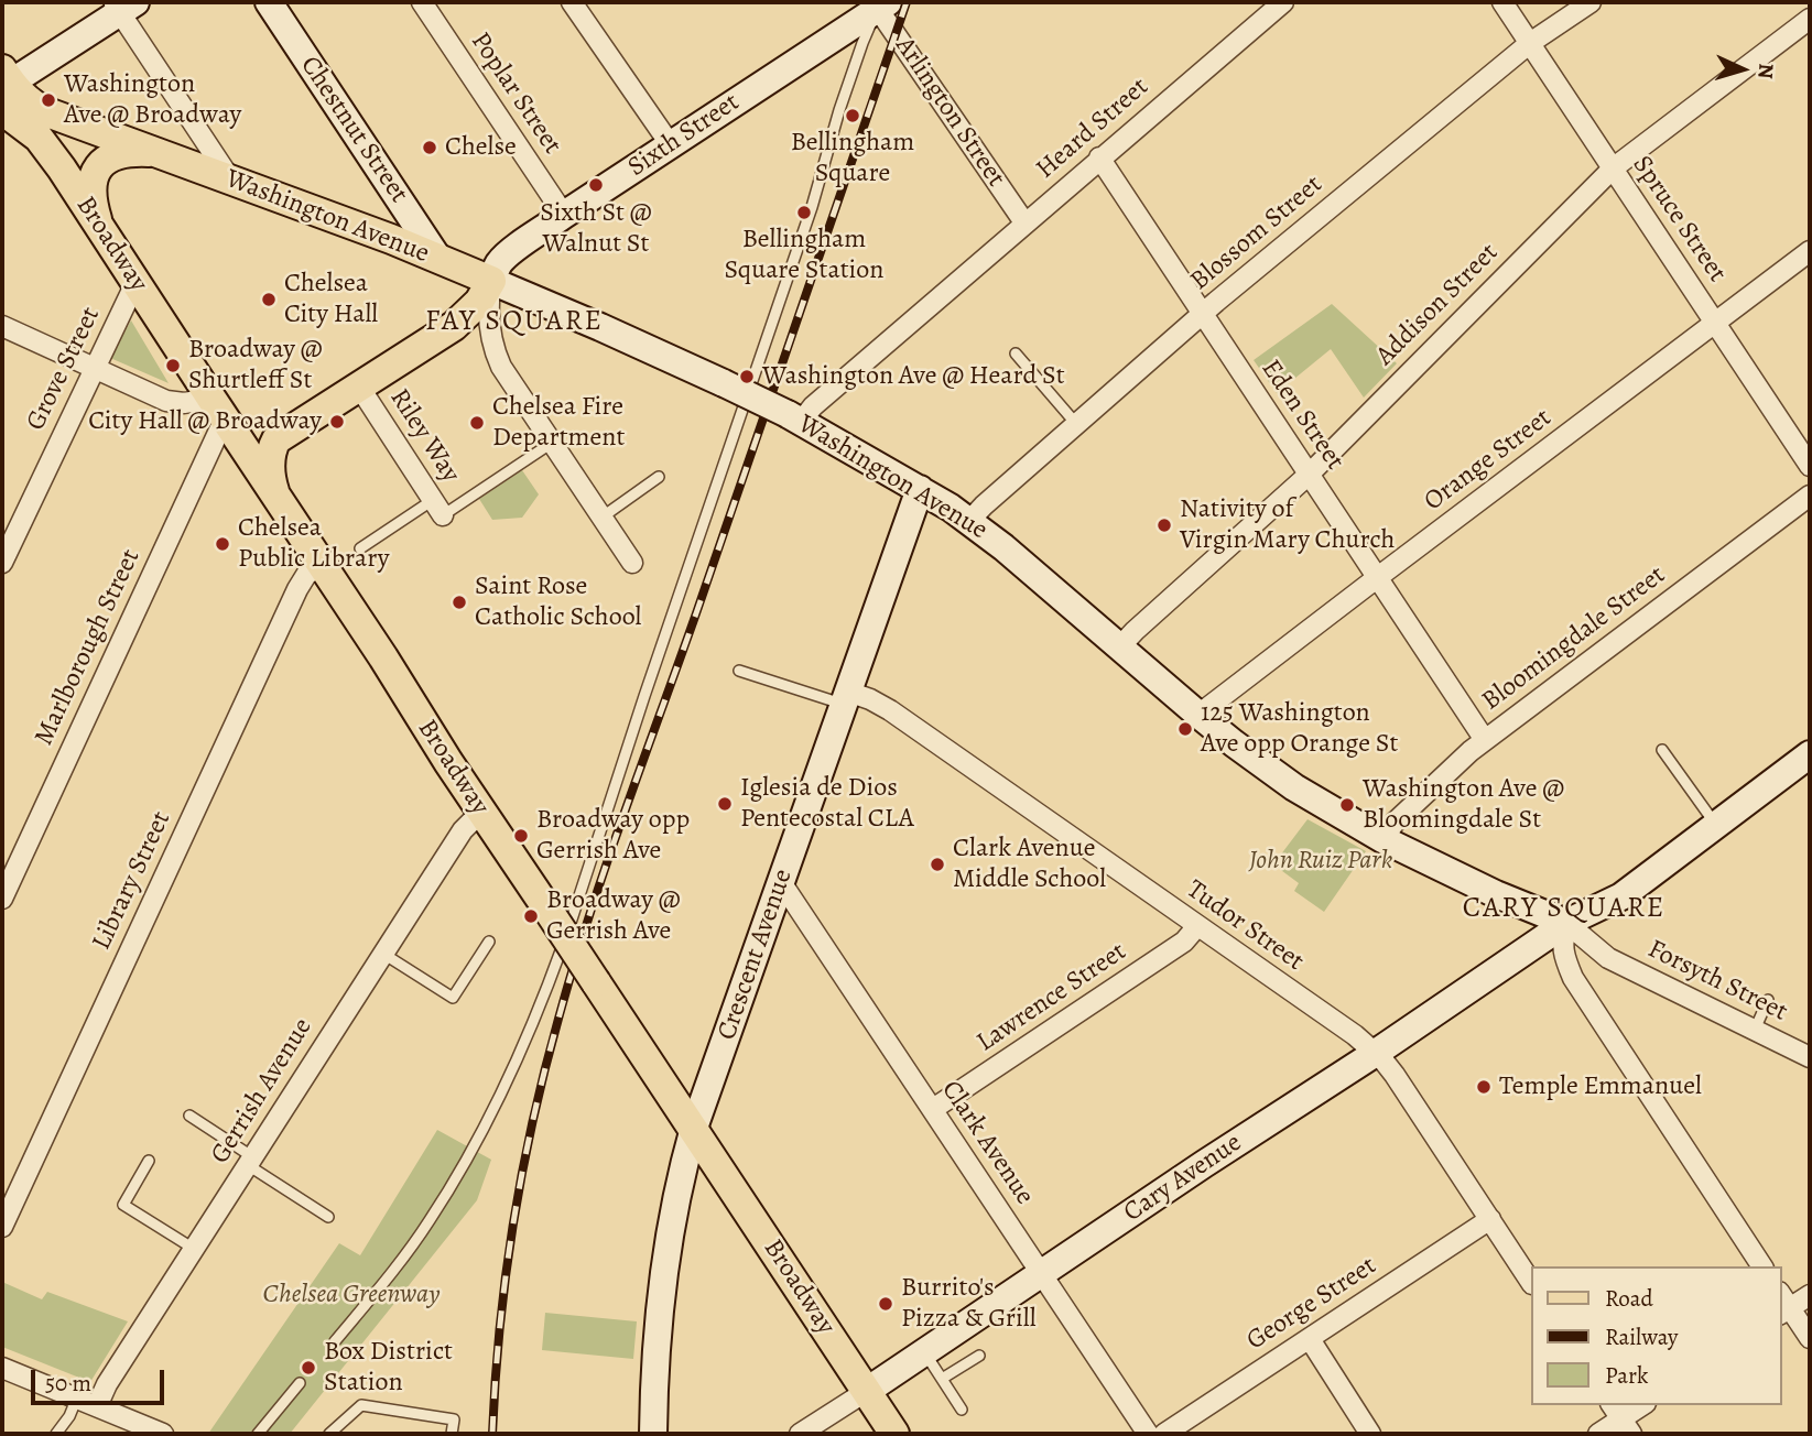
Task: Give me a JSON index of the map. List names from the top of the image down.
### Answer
{
  "streets": {
    "main road": [
      "Chestnut Street",
      "Sixth Street",
      "Washington Avenue",
      "Broadway",
      "Crescent Avenue",
      "Cary Avenue"
    ],
    "street": [
      "Poplar Street",
      "Arlington Street",
      "Heard Street",
      "Spruce Street",
      "Blossom Street",
      "Addison Street",
      "Grove Street",
      "Eden Street",
      "Riley Way",
      "Orange Street",
      "Bloomingdale Street",
      "Marlborough Street",
      "Library Street",
      "Tudor Street",
      "Forsyth Street",
      "Lawrence Street",
      "Gerrish Avenue",
      "Clark Avenue",
      "George Street"
    ]
  },
  "crossings": [
    ["Poplar Street", "Sixth Street"],
    ["Arlington Street", "Heard Street"],
    ["Arlington Street", "Sixth Street"],
    ["Heard Street", "Washington Avenue"],
    ["Heard Street", "Eden Street"],
    ["Chestnut Street", "Washington Avenue"],
    ["Sixth Street", "Washington Avenue"],
    ["Washington Avenue", "Blossom Street"],
    ["Washington Avenue", "Broadway"],
    ["Washington Avenue", "Addison Street"],
    ["Washington Avenue", "Orange Street"],
    ["Washington Avenue", "Bloomingdale Street"],
    ["Washington Avenue", "Crescent Avenue"],
    ["Washington Avenue", "Forsyth Street"],
    ["Washington Avenue", "Cary Avenue"],
    ["Spruce Street", "Blossom Street"],
    ["Spruce Street", "Addison Street"],
    ["Spruce Street", "Orange Street"],
    ["Blossom Street", "Eden Street"],
    ["Broadway", "Grove Street"],
    ["Broadway", "Marlborough Street"],
    ["Broadway", "Library Street"],
    ["Broadway", "Crescent Avenue"],
    ["Broadway", "Gerrish Avenue"],
    ["Broadway", "Cary Avenue"],
    ["Addison Street", "Eden Street"],
    ["Eden Street", "Orange Street"],
    ["Eden Street", "Bloomingdale Street"],
    ["Tudor Street", "Crescent Avenue"],
    ["Tudor Street", "Lawrence Street"],
    ["Tudor Street", "Cary Avenue"],
    ["Tudor Street", "George Street"],
    ["Crescent Avenue", "Clark Avenue"],
    ["Forsyth Street", "Cary Avenue"],
    ["Lawrence Street", "Clark Avenue"],
    ["Clark Avenue", "Cary Avenue"]
  ],
  "districts": ["FAY SQUARE", "CARY SQUARE"],
  "parks": ["John Ruiz Park", "Chelsea Greenway"],
  "places": [
    "Washington Ave @ Broadway",
    "Bellingham Square",
    "Chelse",
    "Sixth St @ Walnut St",
    "Bellingham Square Station",
    "Chelsea City Hall",
    "Broadway @ Shurtleff St",
    "Washington Ave @ Heard St",
    "City Hall @ Broadway",
    "Chelsea Fire Department",
    "Nativity of Virgin Mary Church",
    "Chelsea Public Library",
    "Saint Rose Catholic School",
    "125 Washington Ave opp Orange St",
    "Iglesia de Dios Pentecostal CLA",
    "Washington Ave @ Bloomingdale St",
    "Broadway opp Gerrish Ave",
    "Clark Avenue Middle School",
    "Broadway @ Gerrish Ave",
    "Temple Emmanuel",
    "Burrito's Pizza & Grill",
    "Box District Station"
  ],
  "legend": ["Road", "Railway", "Park"],
  "scale_bar": "50 m",
  "north": "right"
}
